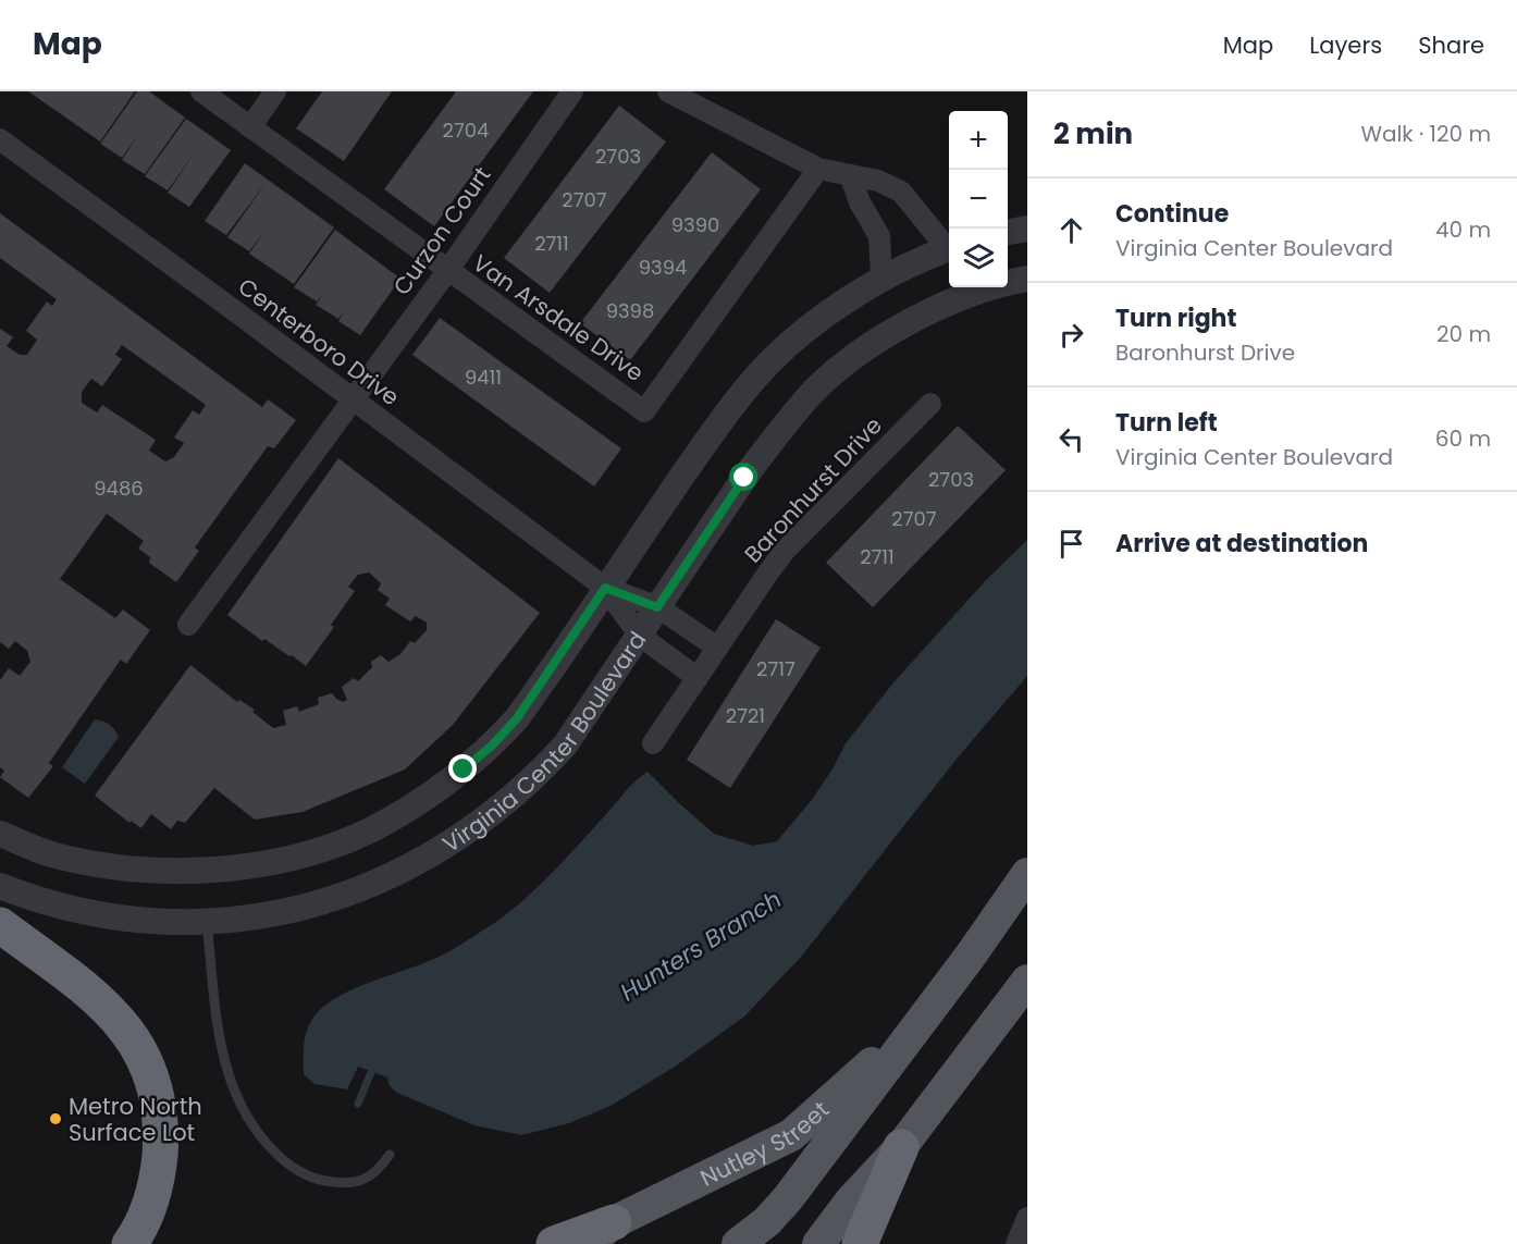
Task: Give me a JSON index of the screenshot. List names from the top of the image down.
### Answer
{
  "streets": {
    "main road": ["Nutley Street"],
    "street": [
      "Curzon Court",
      "Van Arsdale Drive",
      "Centerboro Drive",
      "Baronhurst Drive",
      "Virginia Center Boulevard"
    ]
  },
  "crossings": [
    ["Curzon Court", "Van Arsdale Drive"],
    ["Curzon Court", "Centerboro Drive"],
    ["Centerboro Drive", "Virginia Center Boulevard"]
  ],
  "water": ["Hunters Branch"],
  "places": ["Metro North Surface Lot"],
  "house_numbers": [
    "2704",
    "2703",
    "2707",
    "9390",
    "2711",
    "9394",
    "9398",
    "9411",
    "2703",
    "9486",
    "2707",
    "2711",
    "2717",
    "2721"
  ],
  "page": {
    "header": "Map",
    "nav": ["Map", "Layers", "Share"],
    "heading": ["2 min", "Walk · 120 m"],
    "map_buttons": ["+", "−"],
    "list": [
      ["Continue", "Virginia Center Boulevard", "40 m"],
      ["Turn right", "Baronhurst Drive", "20 m"],
      ["Turn left", "Virginia Center Boulevard", "60 m"],
      "Arrive at destination"
    ]
  }
}
